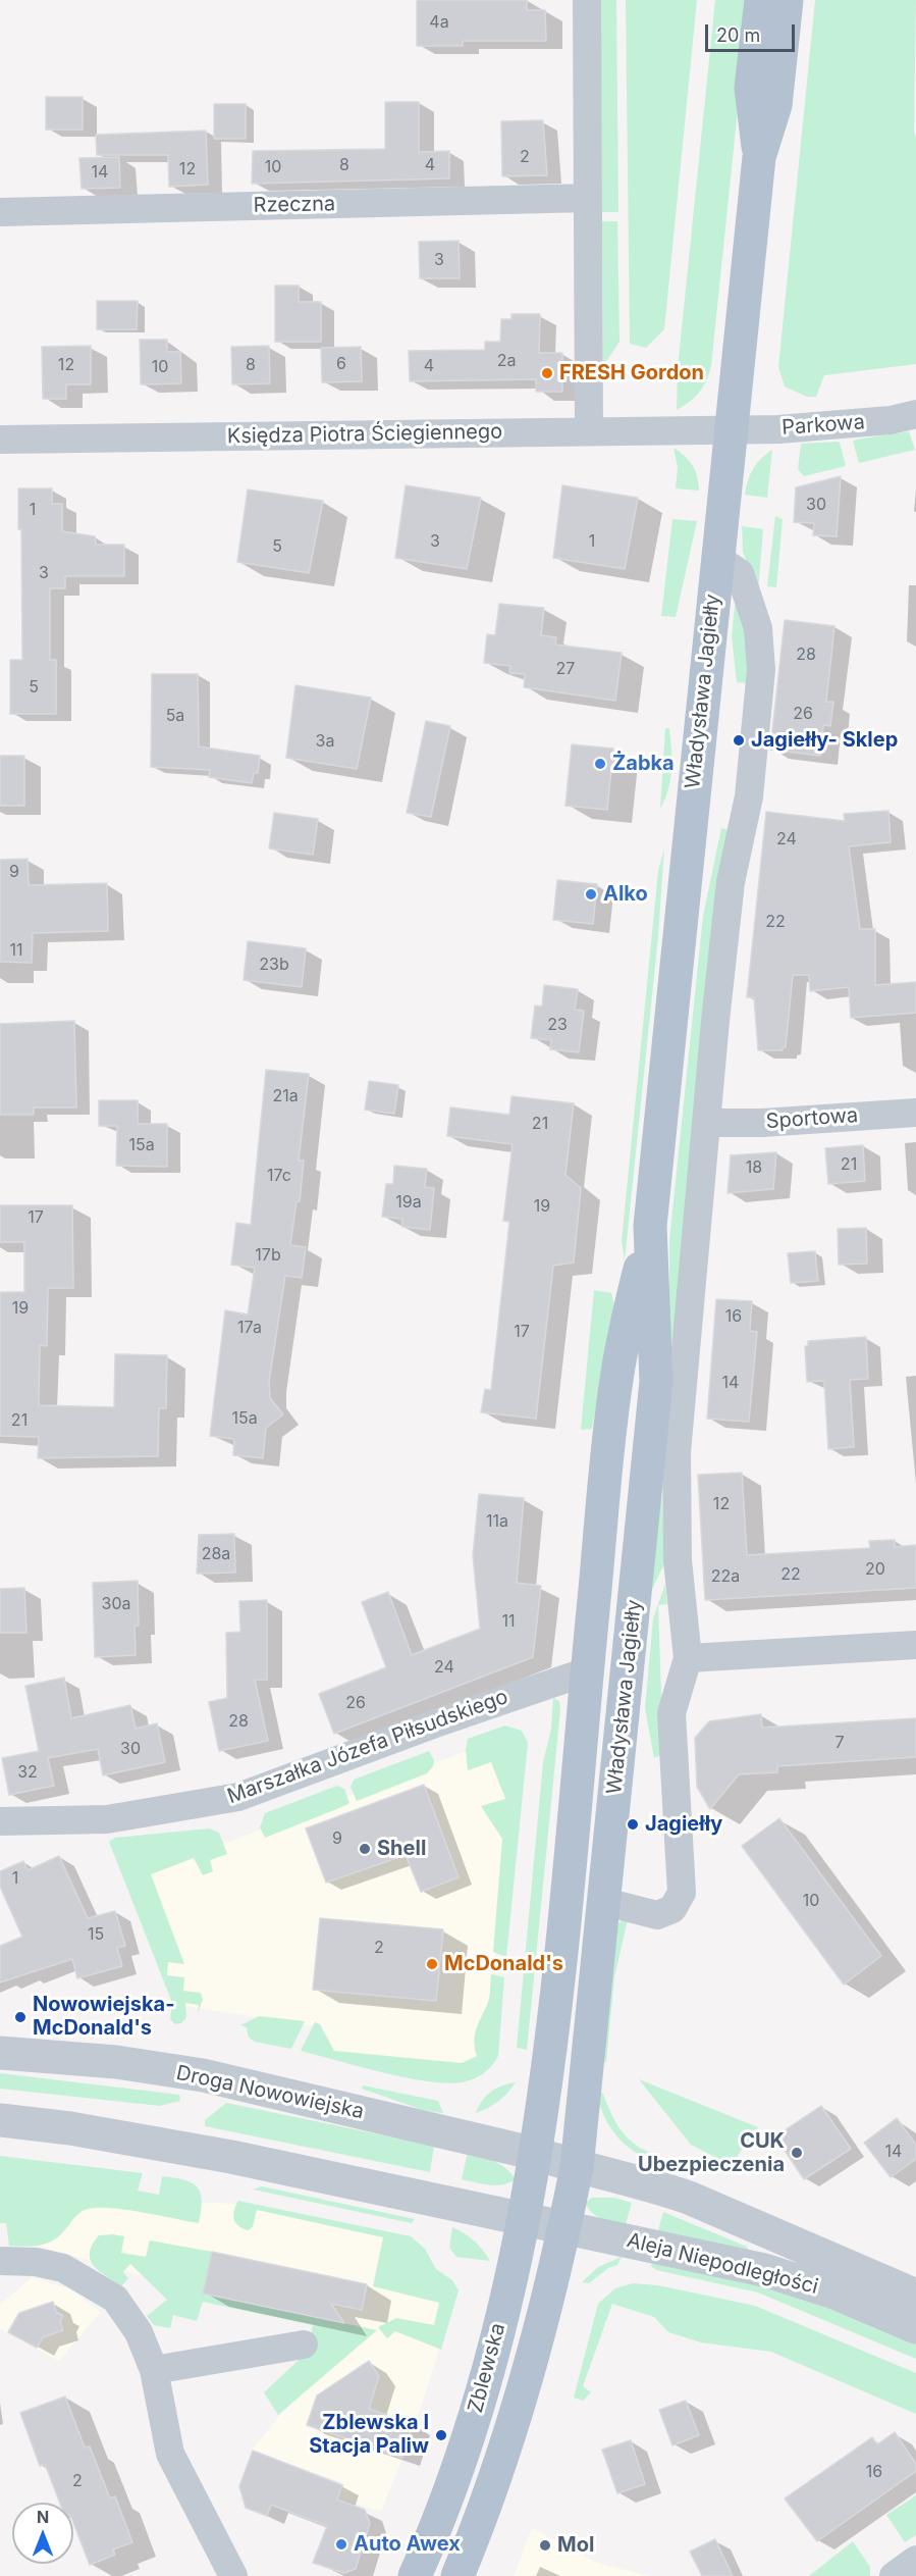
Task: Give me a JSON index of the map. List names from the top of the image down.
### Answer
{
  "streets": {
    "main road": ["Władysława Jagiełły", "Zblewska"],
    "street": [
      "Rzeczna",
      "Parkowa",
      "Księdza Piotra Ściegiennego",
      "Sportowa",
      "Marszałka Józefa Piłsudskiego",
      "Droga Nowowiejska",
      "Aleja Niepodległości"
    ]
  },
  "crossings": [
    ["Parkowa", "Księdza Piotra Ściegiennego"],
    ["Parkowa", "Władysława Jagiełły"],
    ["Księdza Piotra Ściegiennego", "Władysława Jagiełły"],
    ["Władysława Jagiełły", "Marszałka Józefa Piłsudskiego"],
    ["Władysława Jagiełły", "Droga Nowowiejska"],
    ["Władysława Jagiełły", "Aleja Niepodległości"],
    ["Władysława Jagiełły", "Zblewska"],
    ["Droga Nowowiejska", "Aleja Niepodległości"],
    ["Droga Nowowiejska", "Zblewska"],
    ["Aleja Niepodległości", "Zblewska"]
  ],
  "places": [
    "FRESH Gordon",
    "Jagiełły- Sklep",
    "Żabka",
    "Alko",
    "Jagiełły",
    "Shell",
    "McDonald's",
    "Nowowiejska- McDonald's",
    "CUK Ubezpieczenia",
    "Zblewska I Stacja Paliw",
    "Auto Awex",
    "Mol"
  ],
  "house_numbers": [
    "4a",
    "2",
    "8",
    "4",
    "10",
    "12",
    "14",
    "3",
    "2a",
    "6",
    "12",
    "8",
    "4",
    "10",
    "30",
    "1",
    "3",
    "1",
    "5",
    "3",
    "28",
    "27",
    "5",
    "26",
    "5a",
    "3a",
    "24",
    "9",
    "22",
    "11",
    "23b",
    "23",
    "21a",
    "21",
    "15a",
    "21",
    "18",
    "17c",
    "19a",
    "19",
    "17",
    "17b",
    "19",
    "16",
    "17a",
    "17",
    "14",
    "15a",
    "21",
    "12",
    "11a",
    "28a",
    "20",
    "22",
    "22a",
    "30a",
    "11",
    "24",
    "26",
    "28",
    "7",
    "30",
    "32",
    "9",
    "1",
    "10",
    "15",
    "2",
    "14",
    "16",
    "2"
  ],
  "scale_bar": "20 m",
  "north": "top"
}
